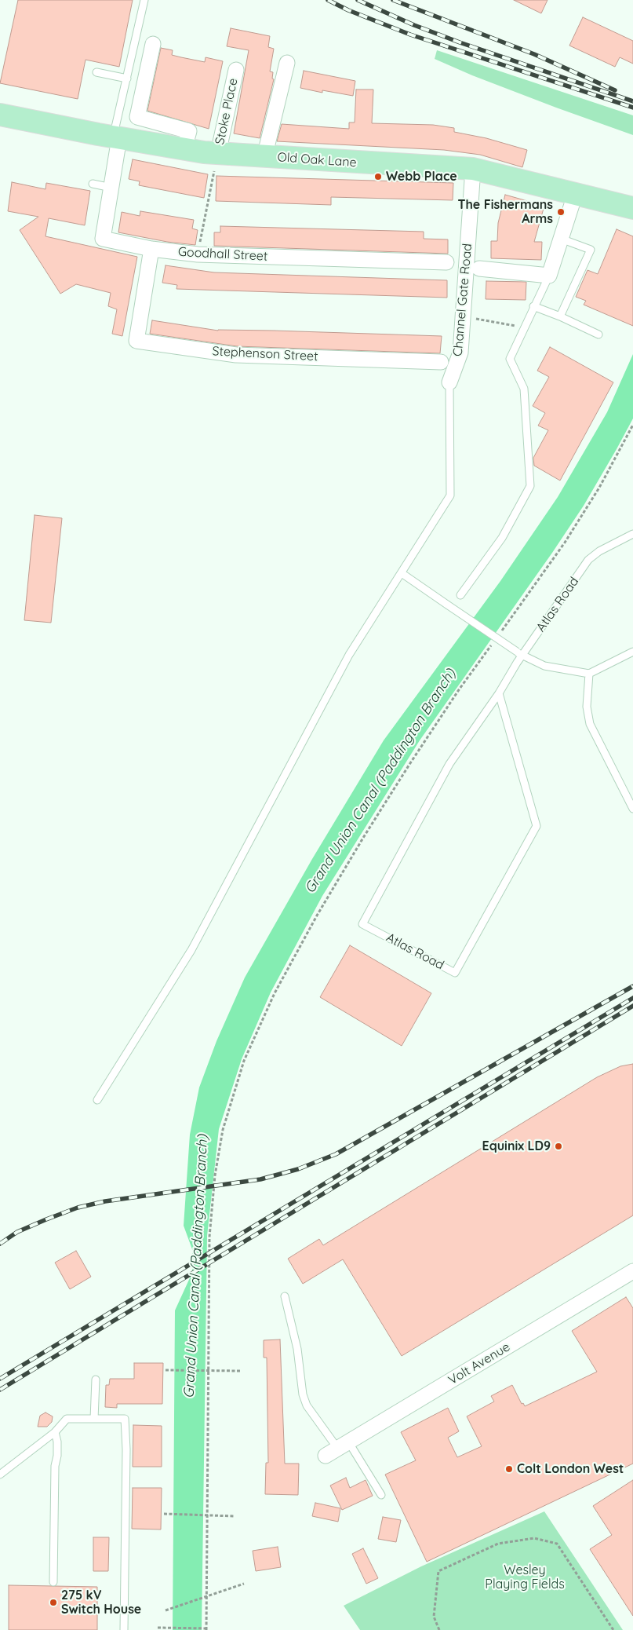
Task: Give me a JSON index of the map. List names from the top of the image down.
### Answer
{
  "streets": {
    "main road": ["Old Oak Lane"],
    "street": [
      "Stoke Place",
      "Goodhall Street",
      "Channel Gate Road",
      "Stephenson Street",
      "Volt Avenue"
    ],
    "lane": ["Atlas Road"]
  },
  "crossings": [
    ["Stoke Place", "Old Oak Lane"],
    ["Old Oak Lane", "Goodhall Street"],
    ["Old Oak Lane", "Channel Gate Road"],
    ["Goodhall Street", "Stephenson Street"]
  ],
  "water": ["Grand Union Canal (Paddington Branch)"],
  "parks": ["Wesley Playing Fields"],
  "places": [
    "Webb Place",
    "The Fishermans Arms",
    "Equinix LD9",
    "Colt London West",
    "275 kV Switch House"
  ]
}
